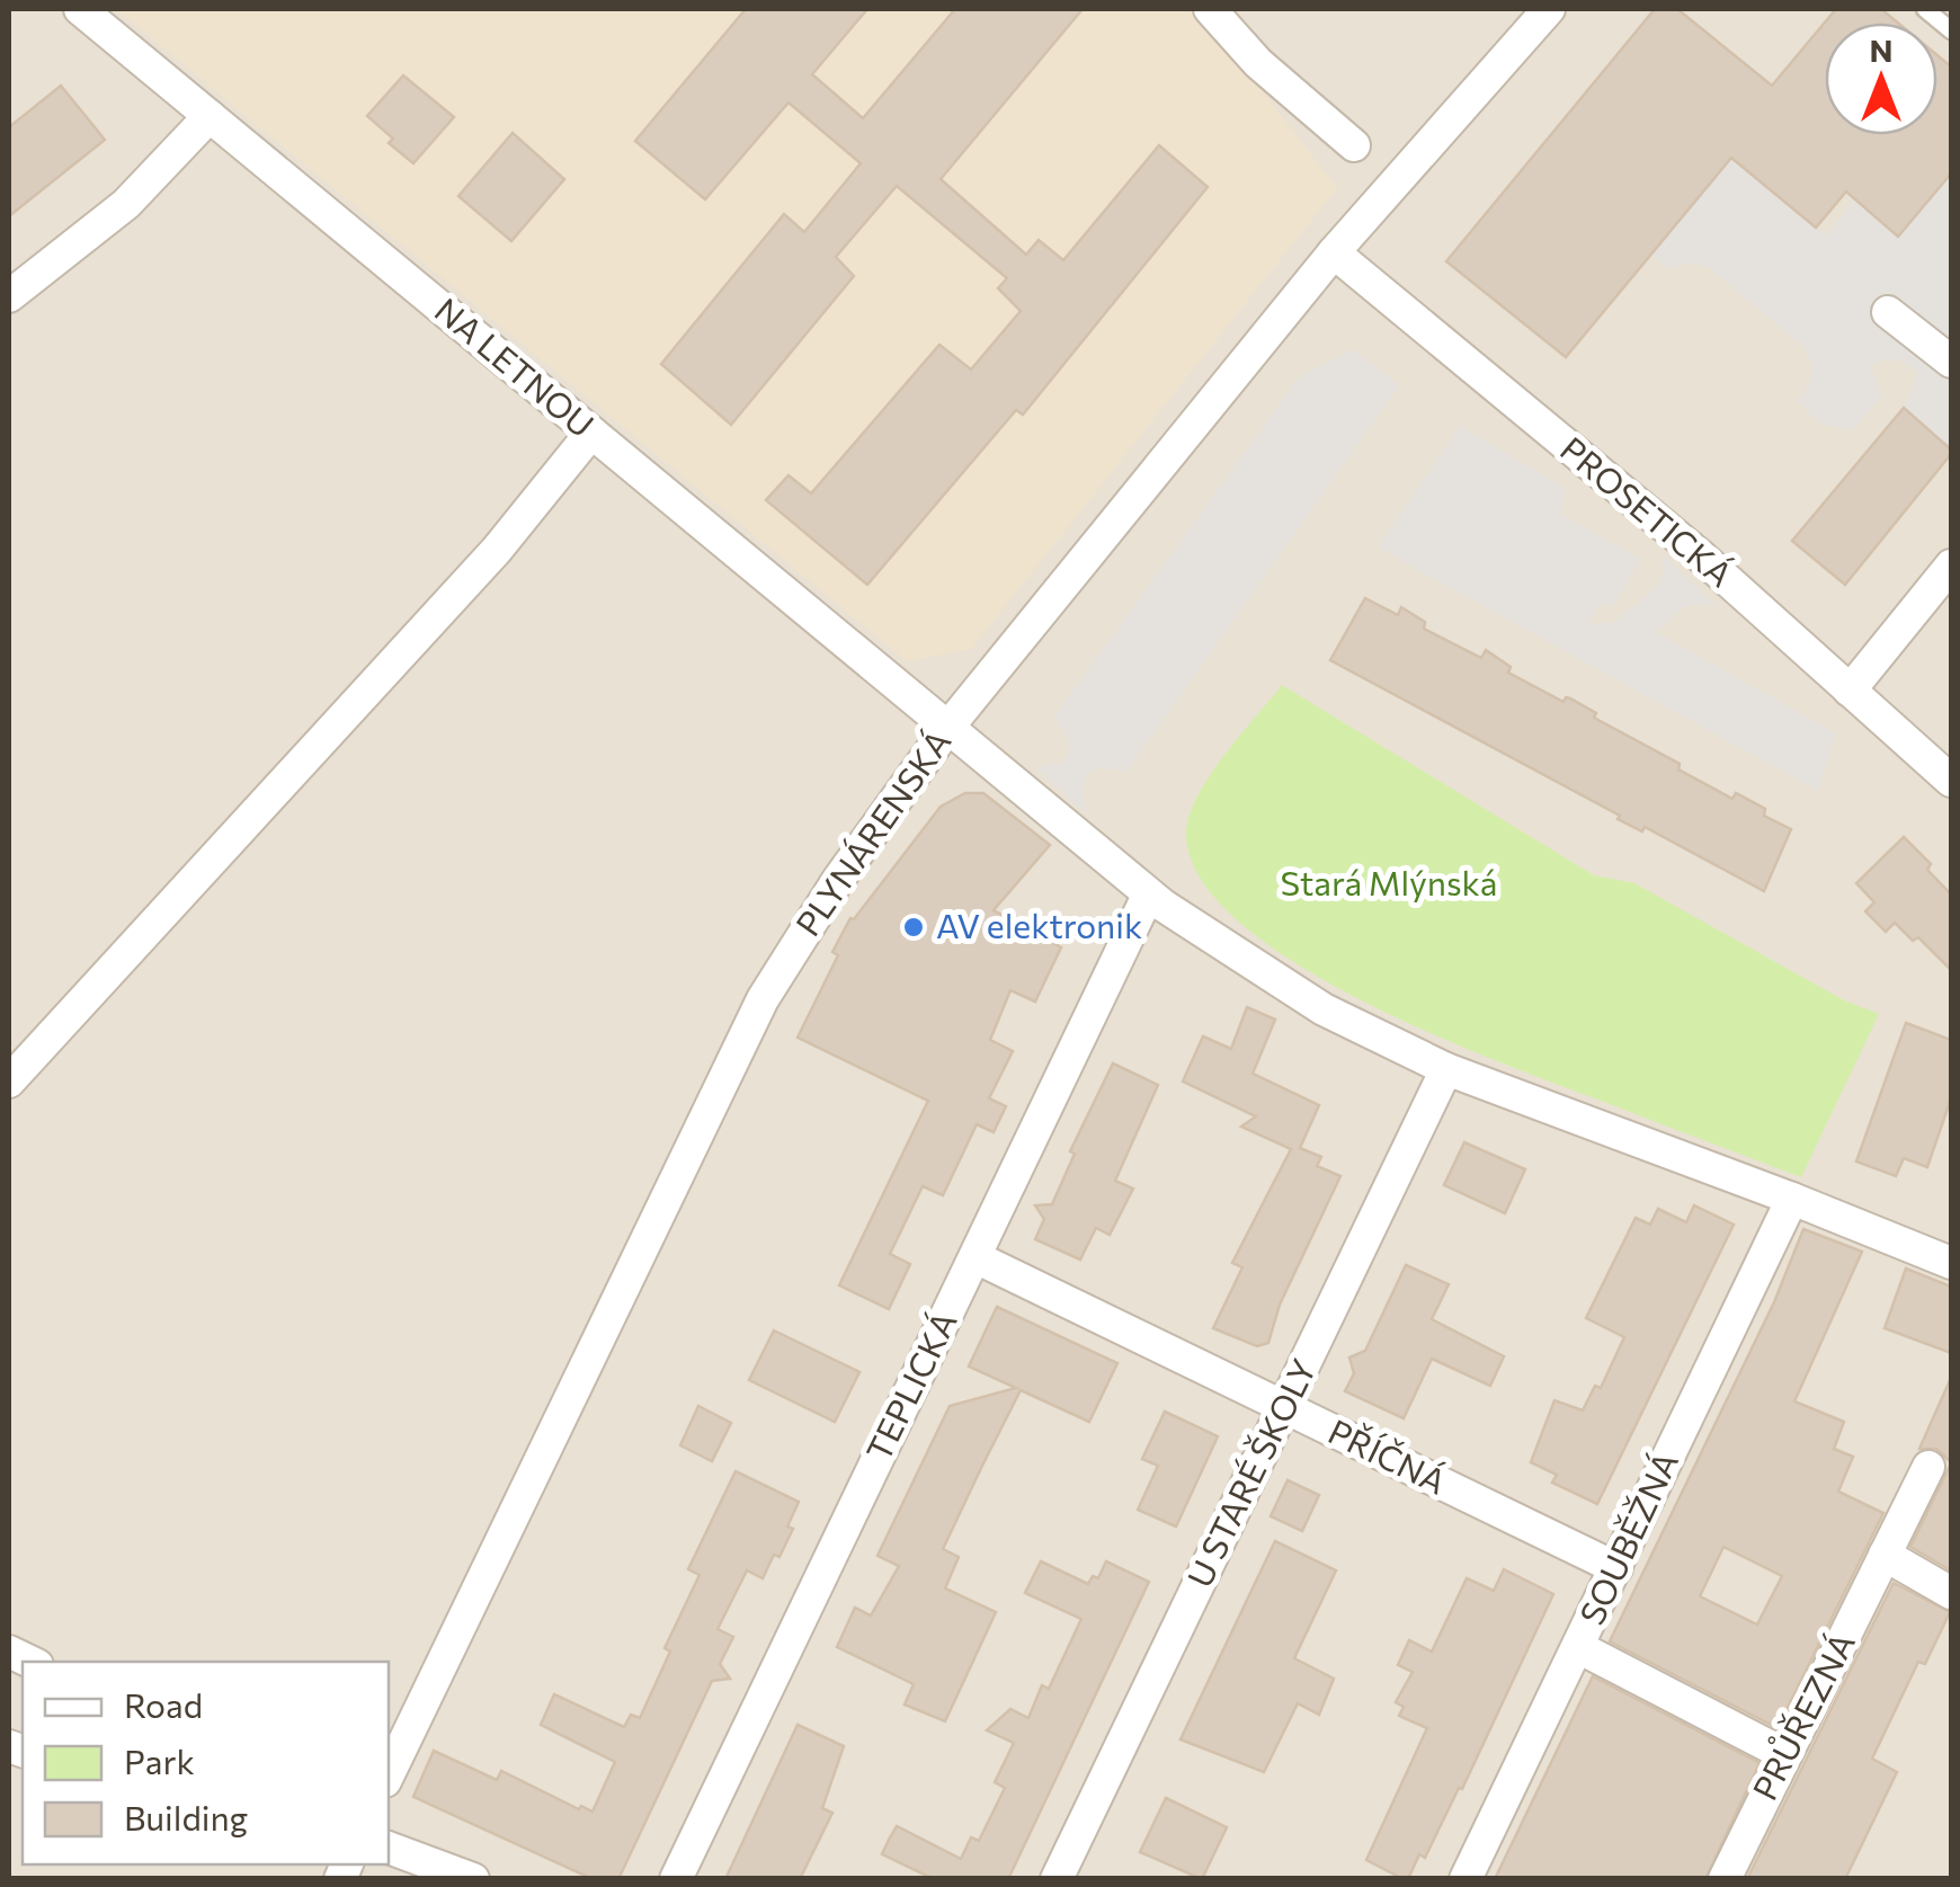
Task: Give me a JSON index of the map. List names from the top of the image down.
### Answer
{
  "streets": {
    "street": [
      "NA LETNOU",
      "PROSETICKÁ",
      "PLYNÁRENSKÁ",
      "TEPLICKÁ",
      "PŘÍČNÁ",
      "U STARÉ ŠKOLY",
      "SOUBĚŽNÁ",
      "PRŮŘEZNÁ"
    ]
  },
  "crossings": [
    ["NA LETNOU", "PLYNÁRENSKÁ"],
    ["PROSETICKÁ", "PLYNÁRENSKÁ"],
    ["TEPLICKÁ", "PŘÍČNÁ"],
    ["PŘÍČNÁ", "U STARÉ ŠKOLY"],
    ["PŘÍČNÁ", "SOUBĚŽNÁ"]
  ],
  "parks": ["Stará Mlýnská"],
  "places": ["AV elektronik"],
  "legend": ["Road", "Park", "Building"],
  "north": "top"
}
